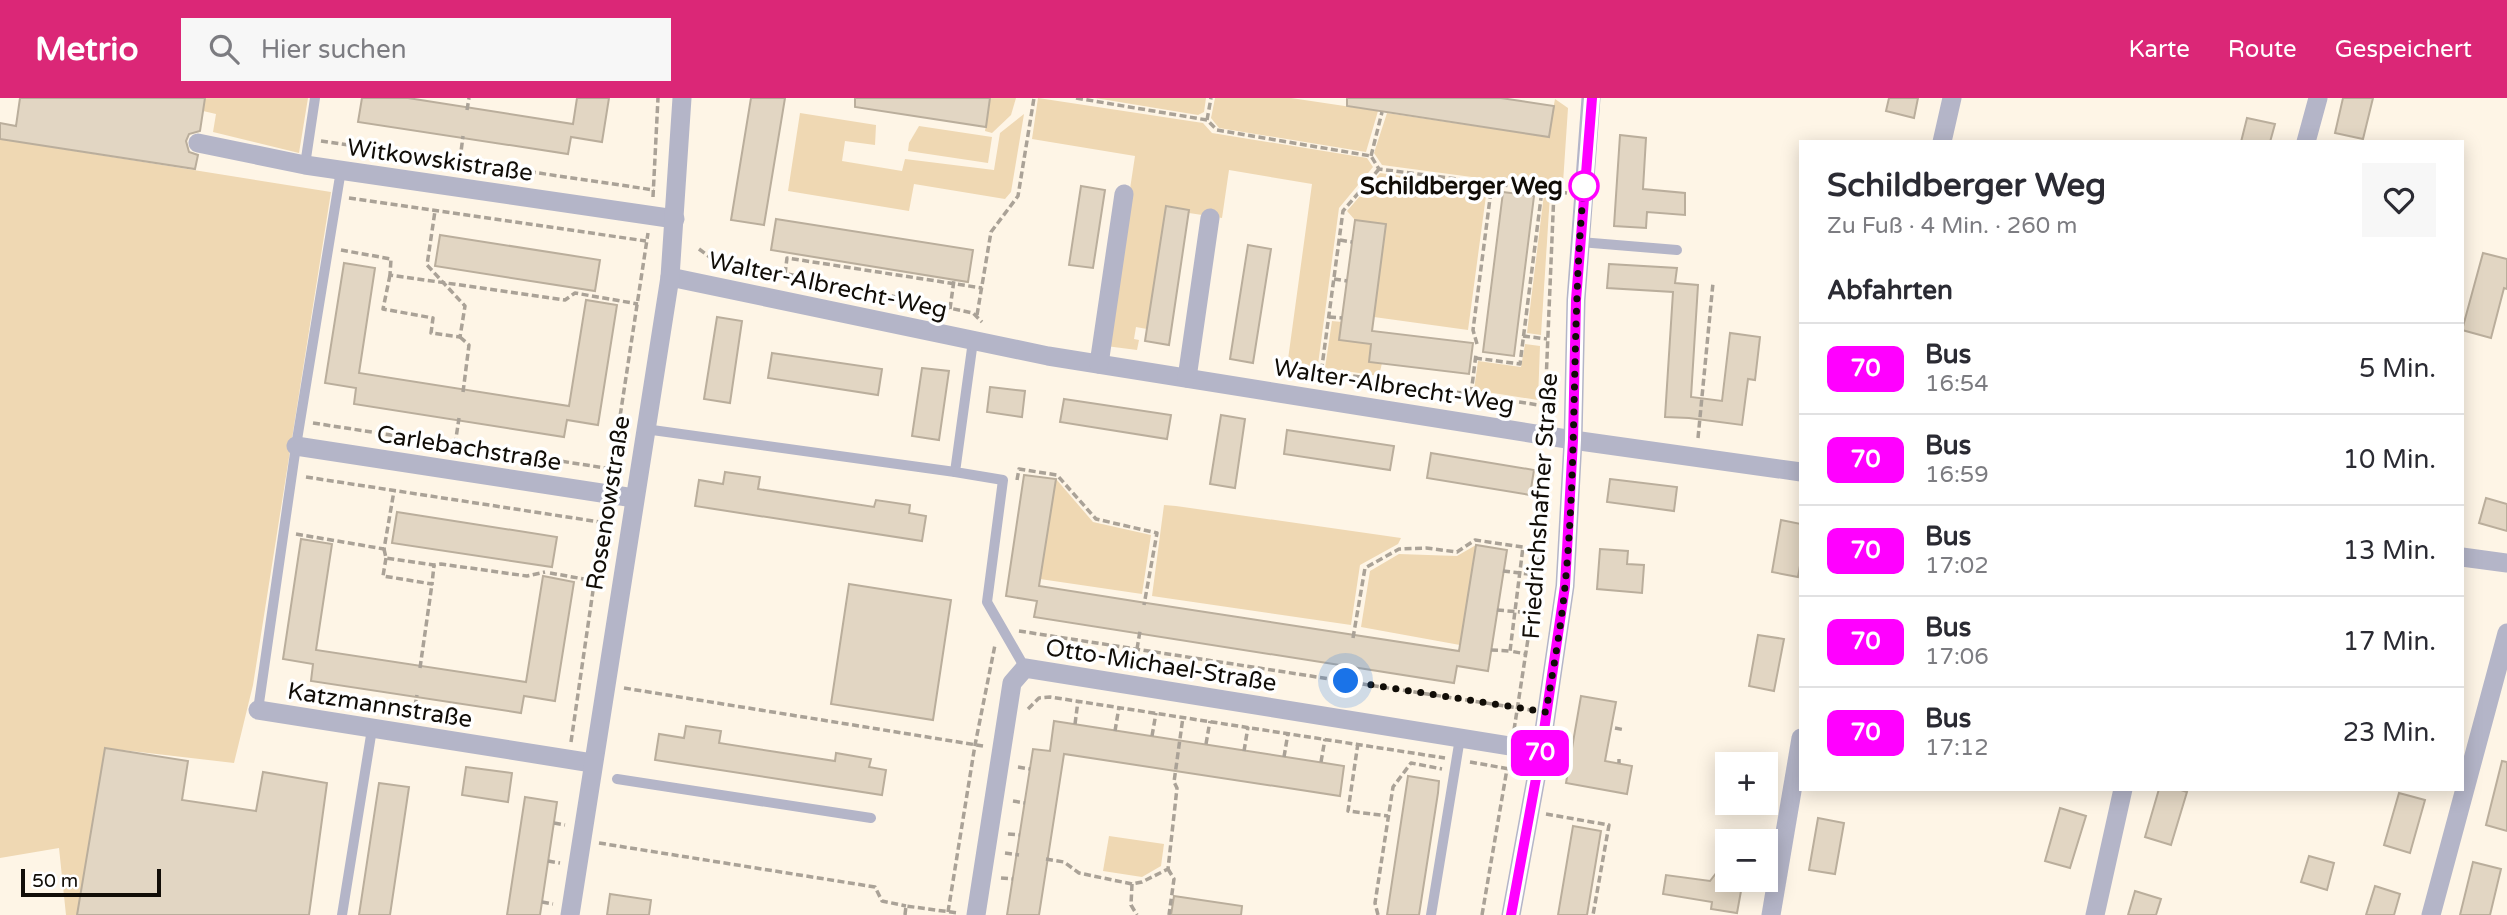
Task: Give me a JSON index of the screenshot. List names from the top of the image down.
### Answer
{
  "streets": {
    "street": [
      "Witkowskistraße",
      "Walter-Albrecht-Weg",
      "Carlebachstraße",
      "Rosenowstraße",
      "Friedrichshafner Straße",
      "Otto-Michael-Straße",
      "Katzmannstraße"
    ]
  },
  "crossings": [
    ["Witkowskistraße", "Rosenowstraße"],
    ["Witkowskistraße", "Katzmannstraße"],
    ["Walter-Albrecht-Weg", "Rosenowstraße"],
    ["Walter-Albrecht-Weg", "Friedrichshafner Straße"],
    ["Carlebachstraße", "Rosenowstraße"],
    ["Carlebachstraße", "Katzmannstraße"],
    ["Rosenowstraße", "Katzmannstraße"],
    ["Friedrichshafner Straße", "Otto-Michael-Straße"]
  ],
  "places": ["Schildberger Weg"],
  "lines": ["bus line 70"],
  "scale_bar": "50 m",
  "page": {
    "header": "Metrio",
    "search": "Hier suchen",
    "nav": ["Karte", "Route", "Gespeichert"],
    "on_map": "70",
    "heading": [
      ["Schildberger Weg", "Zu Fuß · 4 Min. · 260 m"],
      "Abfahrten"
    ],
    "list": [
      {
        "mark": "70",
        "name": "Bus",
        "note": "16:54",
        "value": "5 Min."
      },
      {
        "mark": "70",
        "name": "Bus",
        "note": "16:59",
        "value": "10 Min."
      },
      {
        "mark": "70",
        "name": "Bus",
        "note": "17:02",
        "value": "13 Min."
      },
      {
        "mark": "70",
        "name": "Bus",
        "note": "17:06",
        "value": "17 Min."
      },
      {
        "mark": "70",
        "name": "Bus",
        "note": "17:12",
        "value": "23 Min."
      }
    ],
    "map_buttons": ["+", "−"],
    "scale": "50 m"
  }
}
